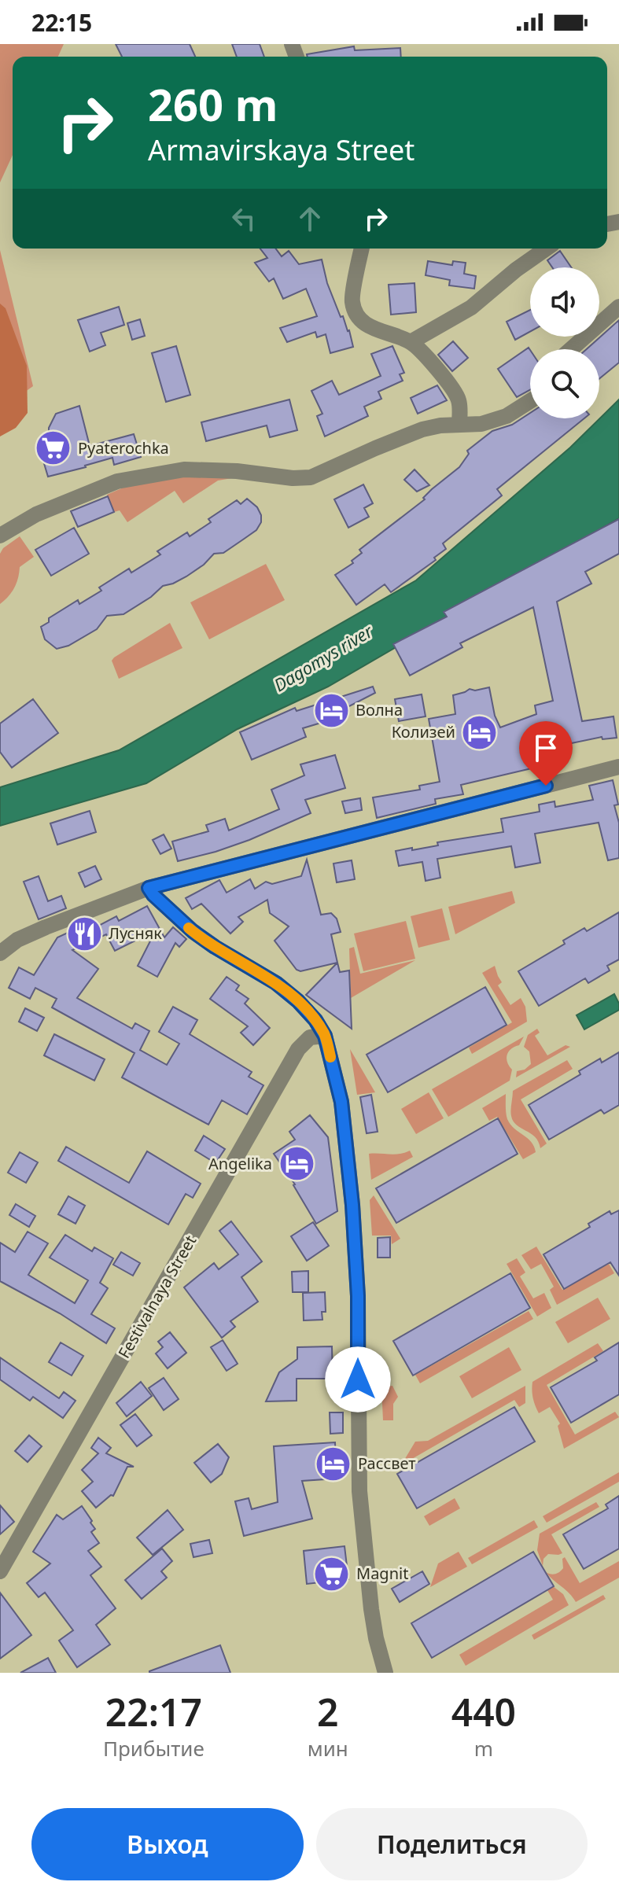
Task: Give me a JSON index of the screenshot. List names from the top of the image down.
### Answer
{
  "streets": {
    "street": ["Festivalnaya Street"]
  },
  "water": ["Dagomys river"],
  "places": {
    "supermarket": ["Pyaterochka", "Magnit"],
    "hotel": [
      "Волна",
      "Колизей",
      "Angelika",
      "Рассвет"
    ],
    "restaurant": ["Лусняк"]
  },
  "page": {
    "status": "22:15",
    "turn": ["260 m", "Armavirskaya Street"],
    "eta": [
      "22:17",
      "Прибытие",
      "2",
      "мин",
      "440",
      "m"
    ],
    "buttons": ["Выход", "Поделиться"]
  }
}
